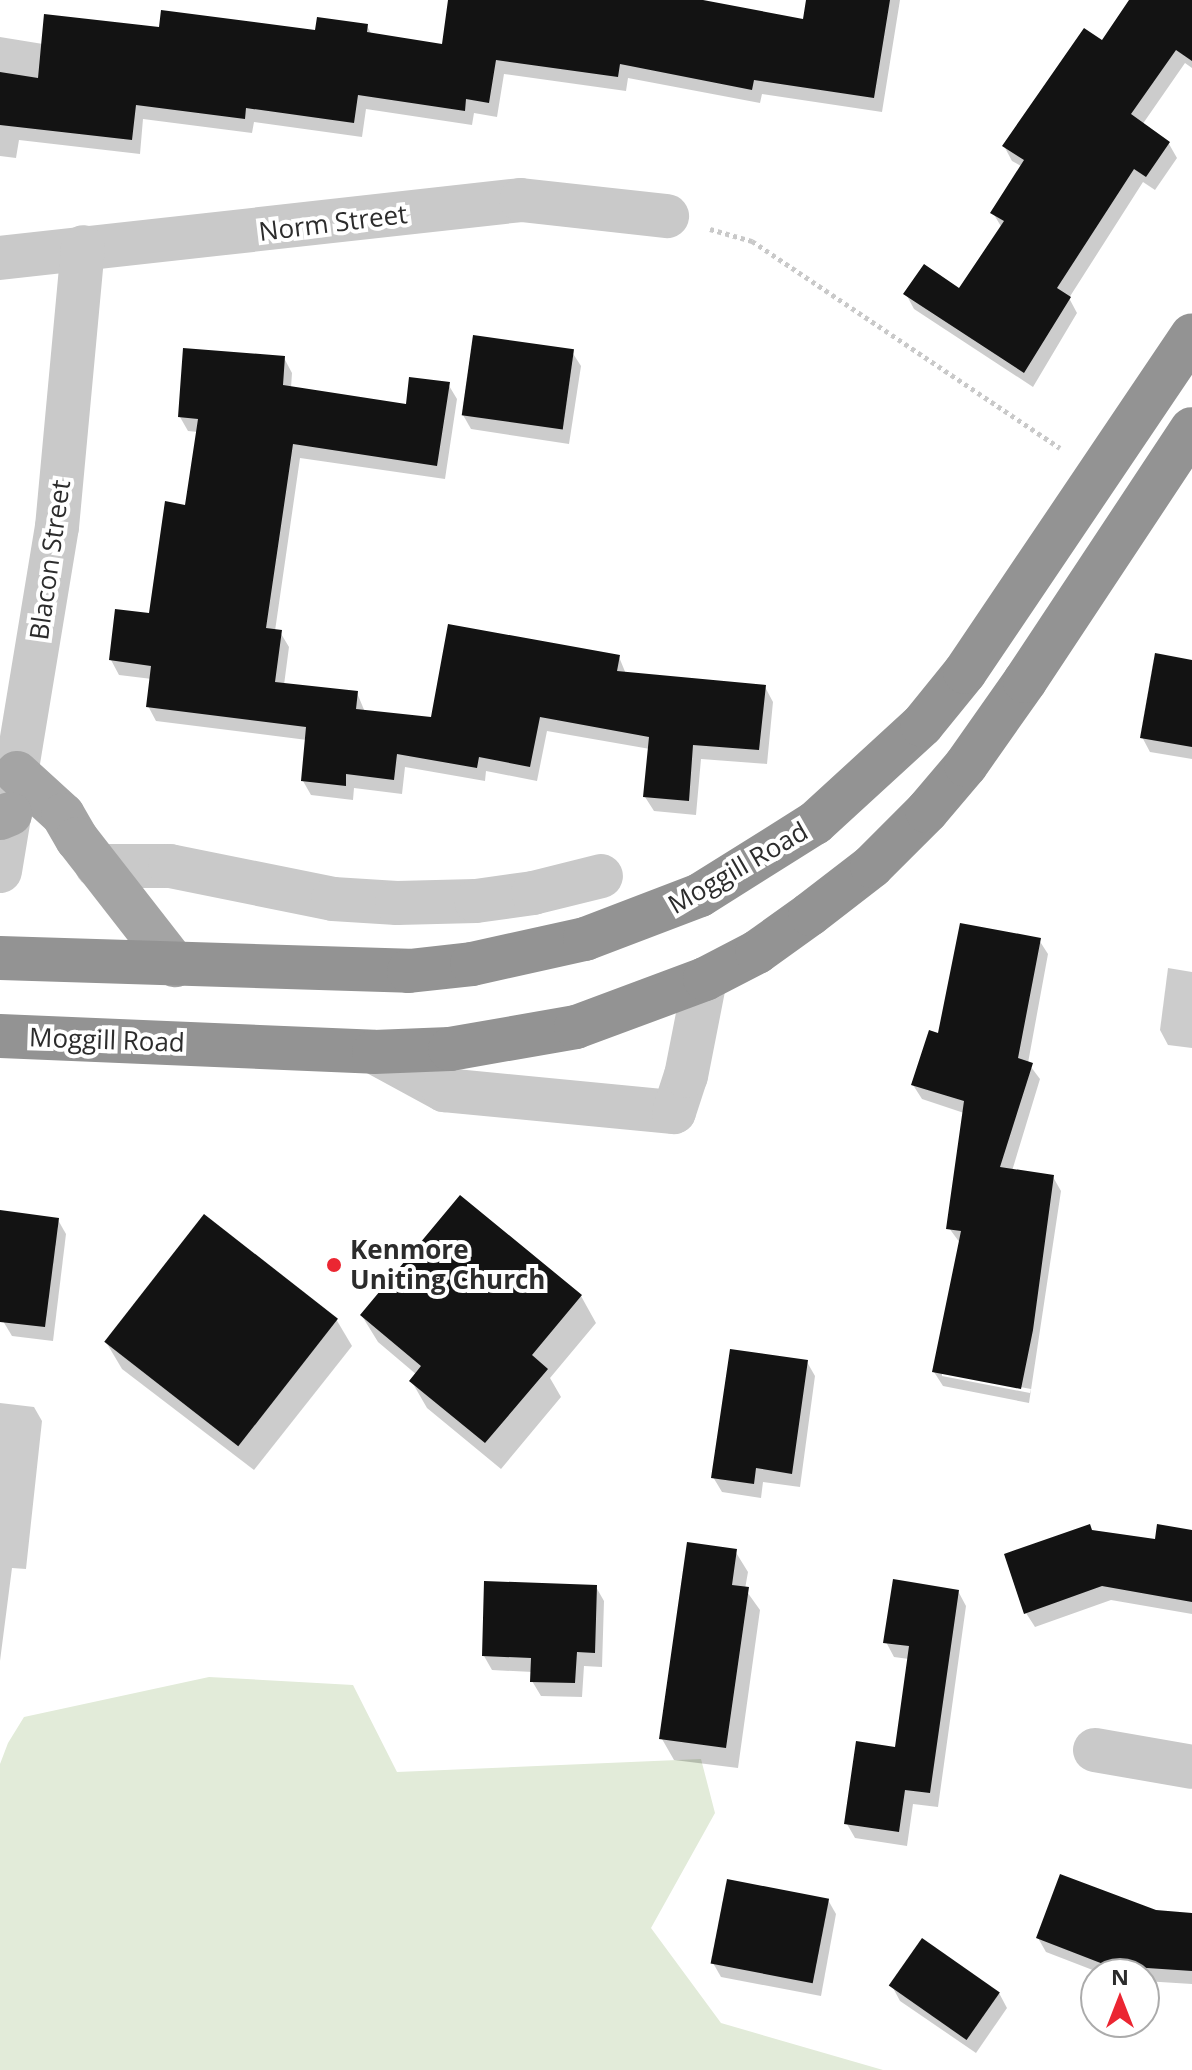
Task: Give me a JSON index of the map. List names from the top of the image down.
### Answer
{
  "streets": {
    "highway": ["Moggill Road"],
    "street": ["Norm Street", "Blacon Street"]
  },
  "crossings": [
    ["Norm Street", "Blacon Street"]
  ],
  "places": ["Kenmore Uniting Church"],
  "north": "top"
}
